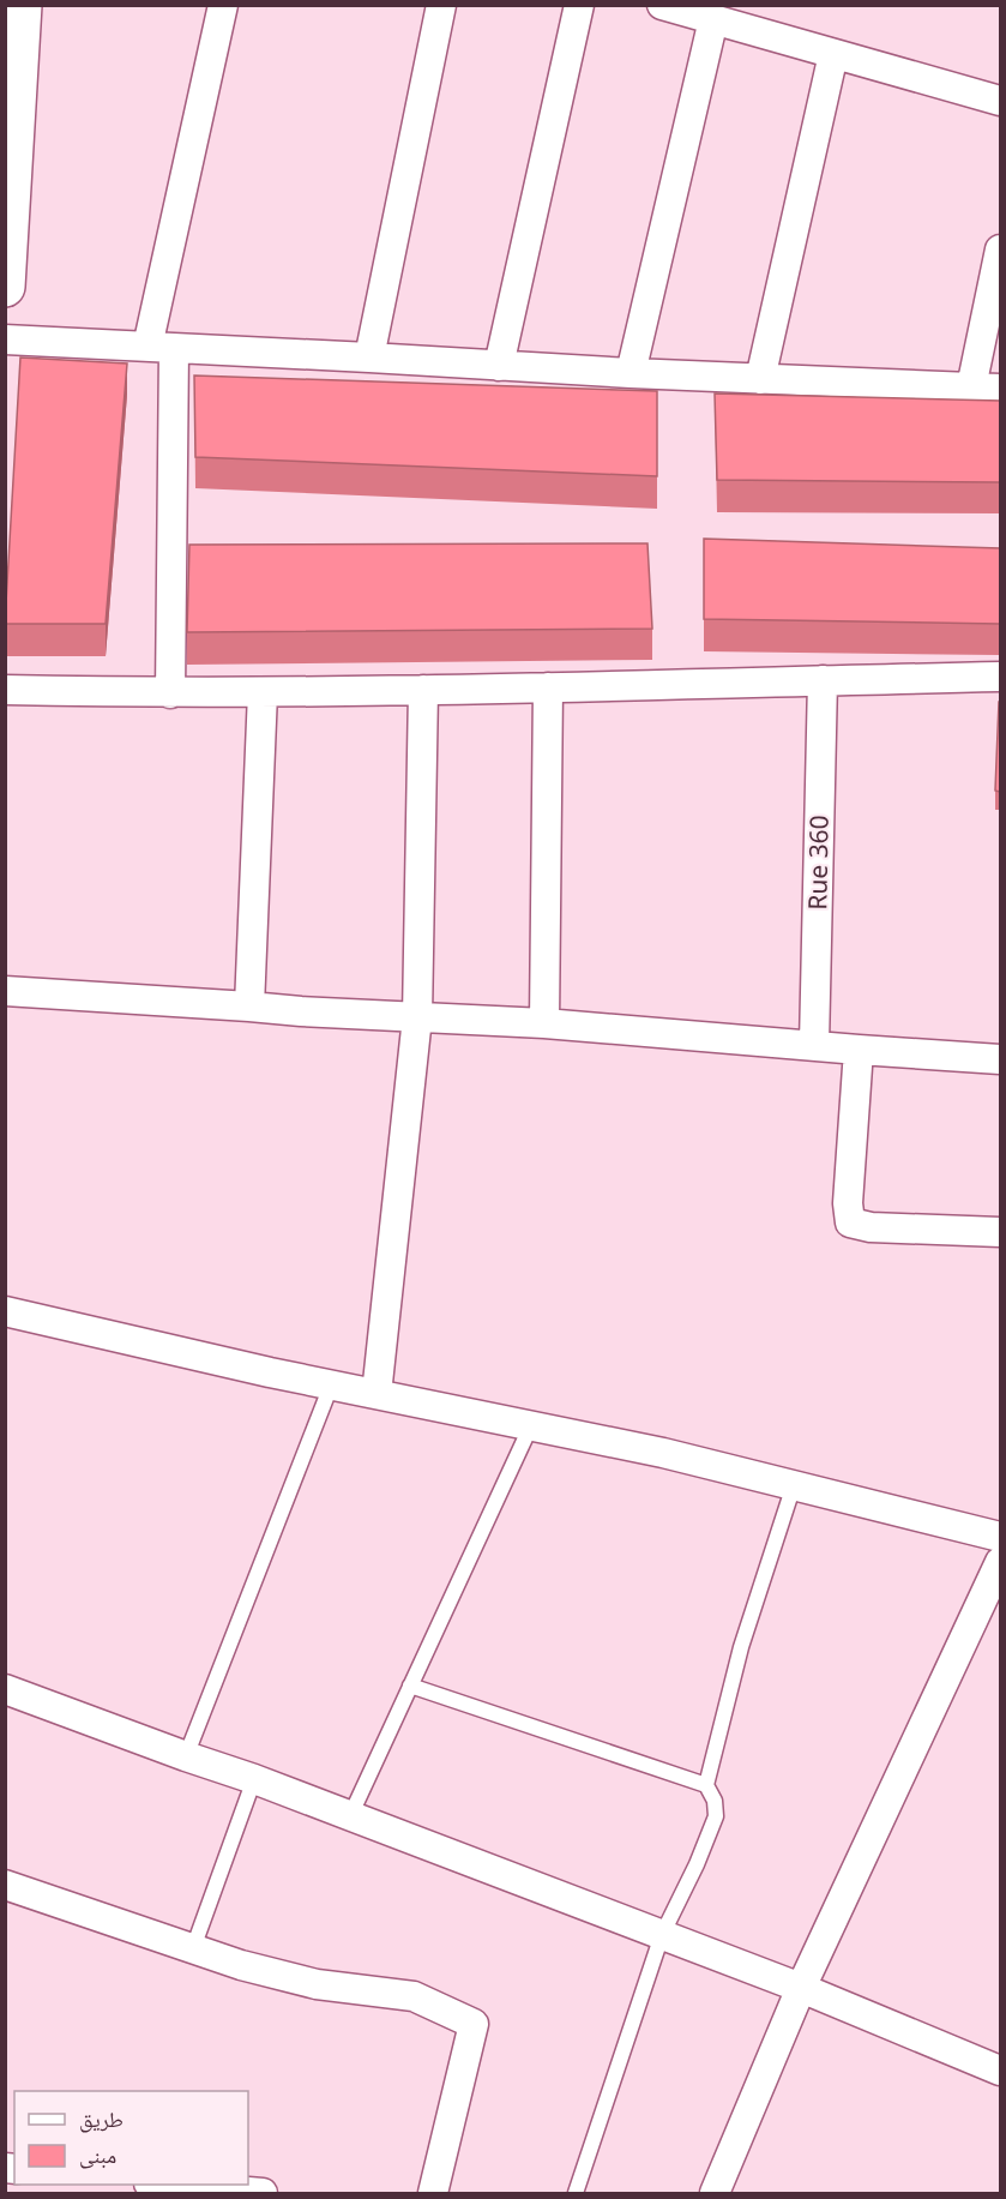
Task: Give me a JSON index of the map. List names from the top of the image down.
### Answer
{
  "streets": {
    "street": ["Rue 360"]
  },
  "legend": ["طريق", "مبنى"]
}
